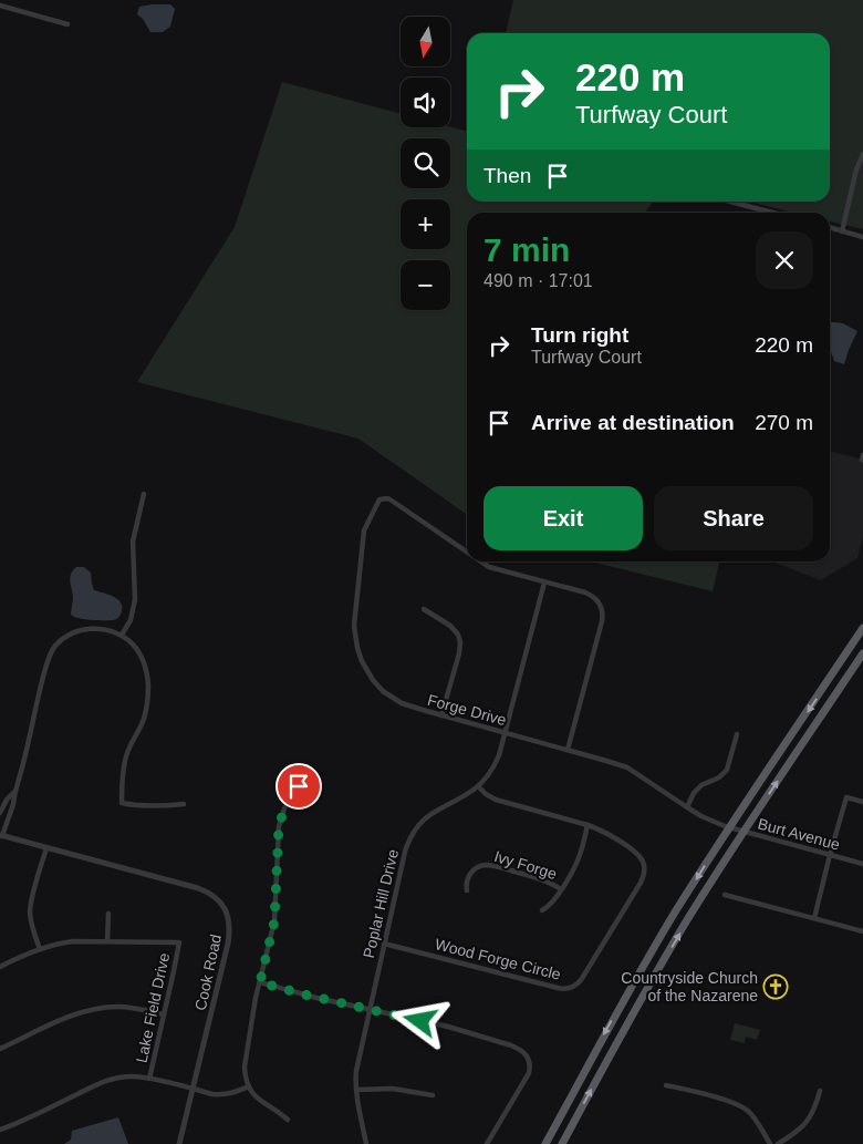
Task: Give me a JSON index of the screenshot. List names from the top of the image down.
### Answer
{
  "streets": {
    "street": [
      "Forge Drive",
      "Burt Avenue",
      "Ivy Forge",
      "Poplar Hill Drive",
      "Wood Forge Circle",
      "Cook Road",
      "Lake Field Drive"
    ]
  },
  "crossings": [
    ["Forge Drive", "Burt Avenue"],
    ["Forge Drive", "Poplar Hill Drive"],
    ["Poplar Hill Drive", "Wood Forge Circle"]
  ],
  "places": {
    "church": ["Countryside Church of the Nazarene"]
  },
  "north": "bottom",
  "page": {
    "map_buttons": ["+", "−"],
    "turn": ["220 m", "Turfway Court"],
    "then": "Then",
    "heading": ["7 min", "490 m · 17:01"],
    "list": [
      {
        "name": "Turn right",
        "note": "Turfway Court",
        "value": "220 m"
      },
      {
        "name": "Arrive at destination",
        "value": "270 m"
      }
    ],
    "buttons": ["Exit", "Share"]
  }
}
